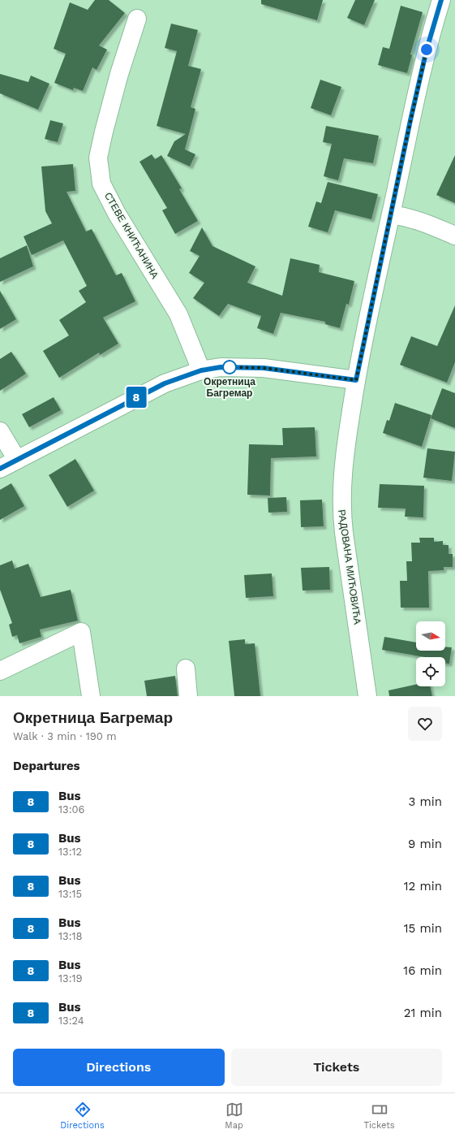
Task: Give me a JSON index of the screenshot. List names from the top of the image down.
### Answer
{
  "streets": {
    "street": ["СТЕВЕ КНИЋАНИНА", "РАДОВАНА МИЋОВИЋА"]
  },
  "places": ["Окретница Багремар"],
  "lines": ["bus line 8"],
  "north": "right",
  "page": {
    "on_map": "8",
    "heading": [
      ["Окретница Багремар", "Walk · 3 min · 190 m"],
      "Departures"
    ],
    "list": [
      {
        "mark": "8",
        "name": "Bus",
        "note": "13:06",
        "value": "3 min"
      },
      {
        "mark": "8",
        "name": "Bus",
        "note": "13:12",
        "value": "9 min"
      },
      {
        "mark": "8",
        "name": "Bus",
        "note": "13:15",
        "value": "12 min"
      },
      {
        "mark": "8",
        "name": "Bus",
        "note": "13:18",
        "value": "15 min"
      },
      {
        "mark": "8",
        "name": "Bus",
        "note": "13:19",
        "value": "16 min"
      },
      {
        "mark": "8",
        "name": "Bus",
        "note": "13:24",
        "value": "21 min"
      }
    ],
    "buttons": ["Directions", "Tickets"],
    "tabs": ["Directions", "Map", "Tickets"]
  }
}
